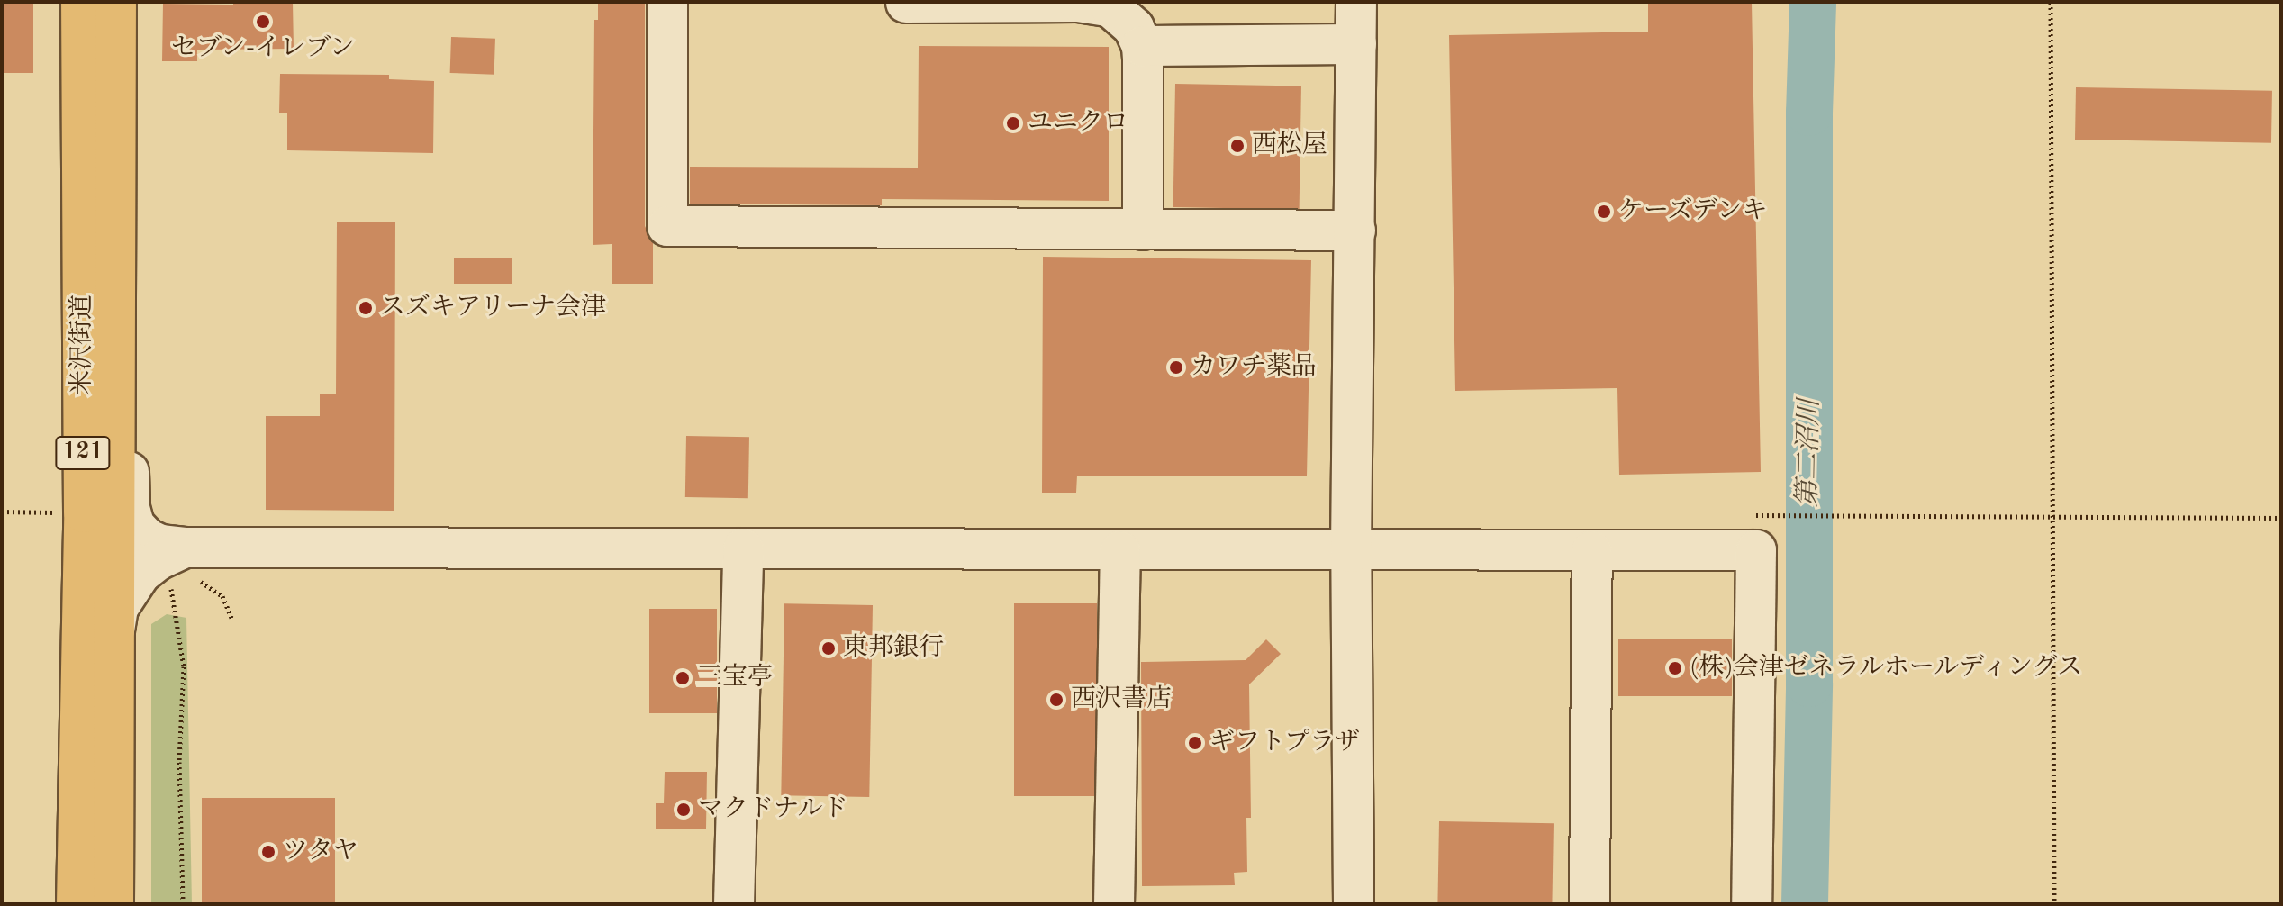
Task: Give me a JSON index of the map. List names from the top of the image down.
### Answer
{
  "streets": {
    "highway": ["米沢街道", "121"]
  },
  "water": ["第二沼川"],
  "places": [
    "セブン-イレブン",
    "ユニクロ",
    "西松屋",
    "ケーズデンキ",
    "スズキアリーナ会津",
    "カワチ薬品",
    "東邦銀行",
    "(株)会津ゼネラルホールディングス",
    "三宝亭",
    "西沢書店",
    "ギフトプラザ",
    "マクドナルド",
    "ツタヤ"
  ]
}
